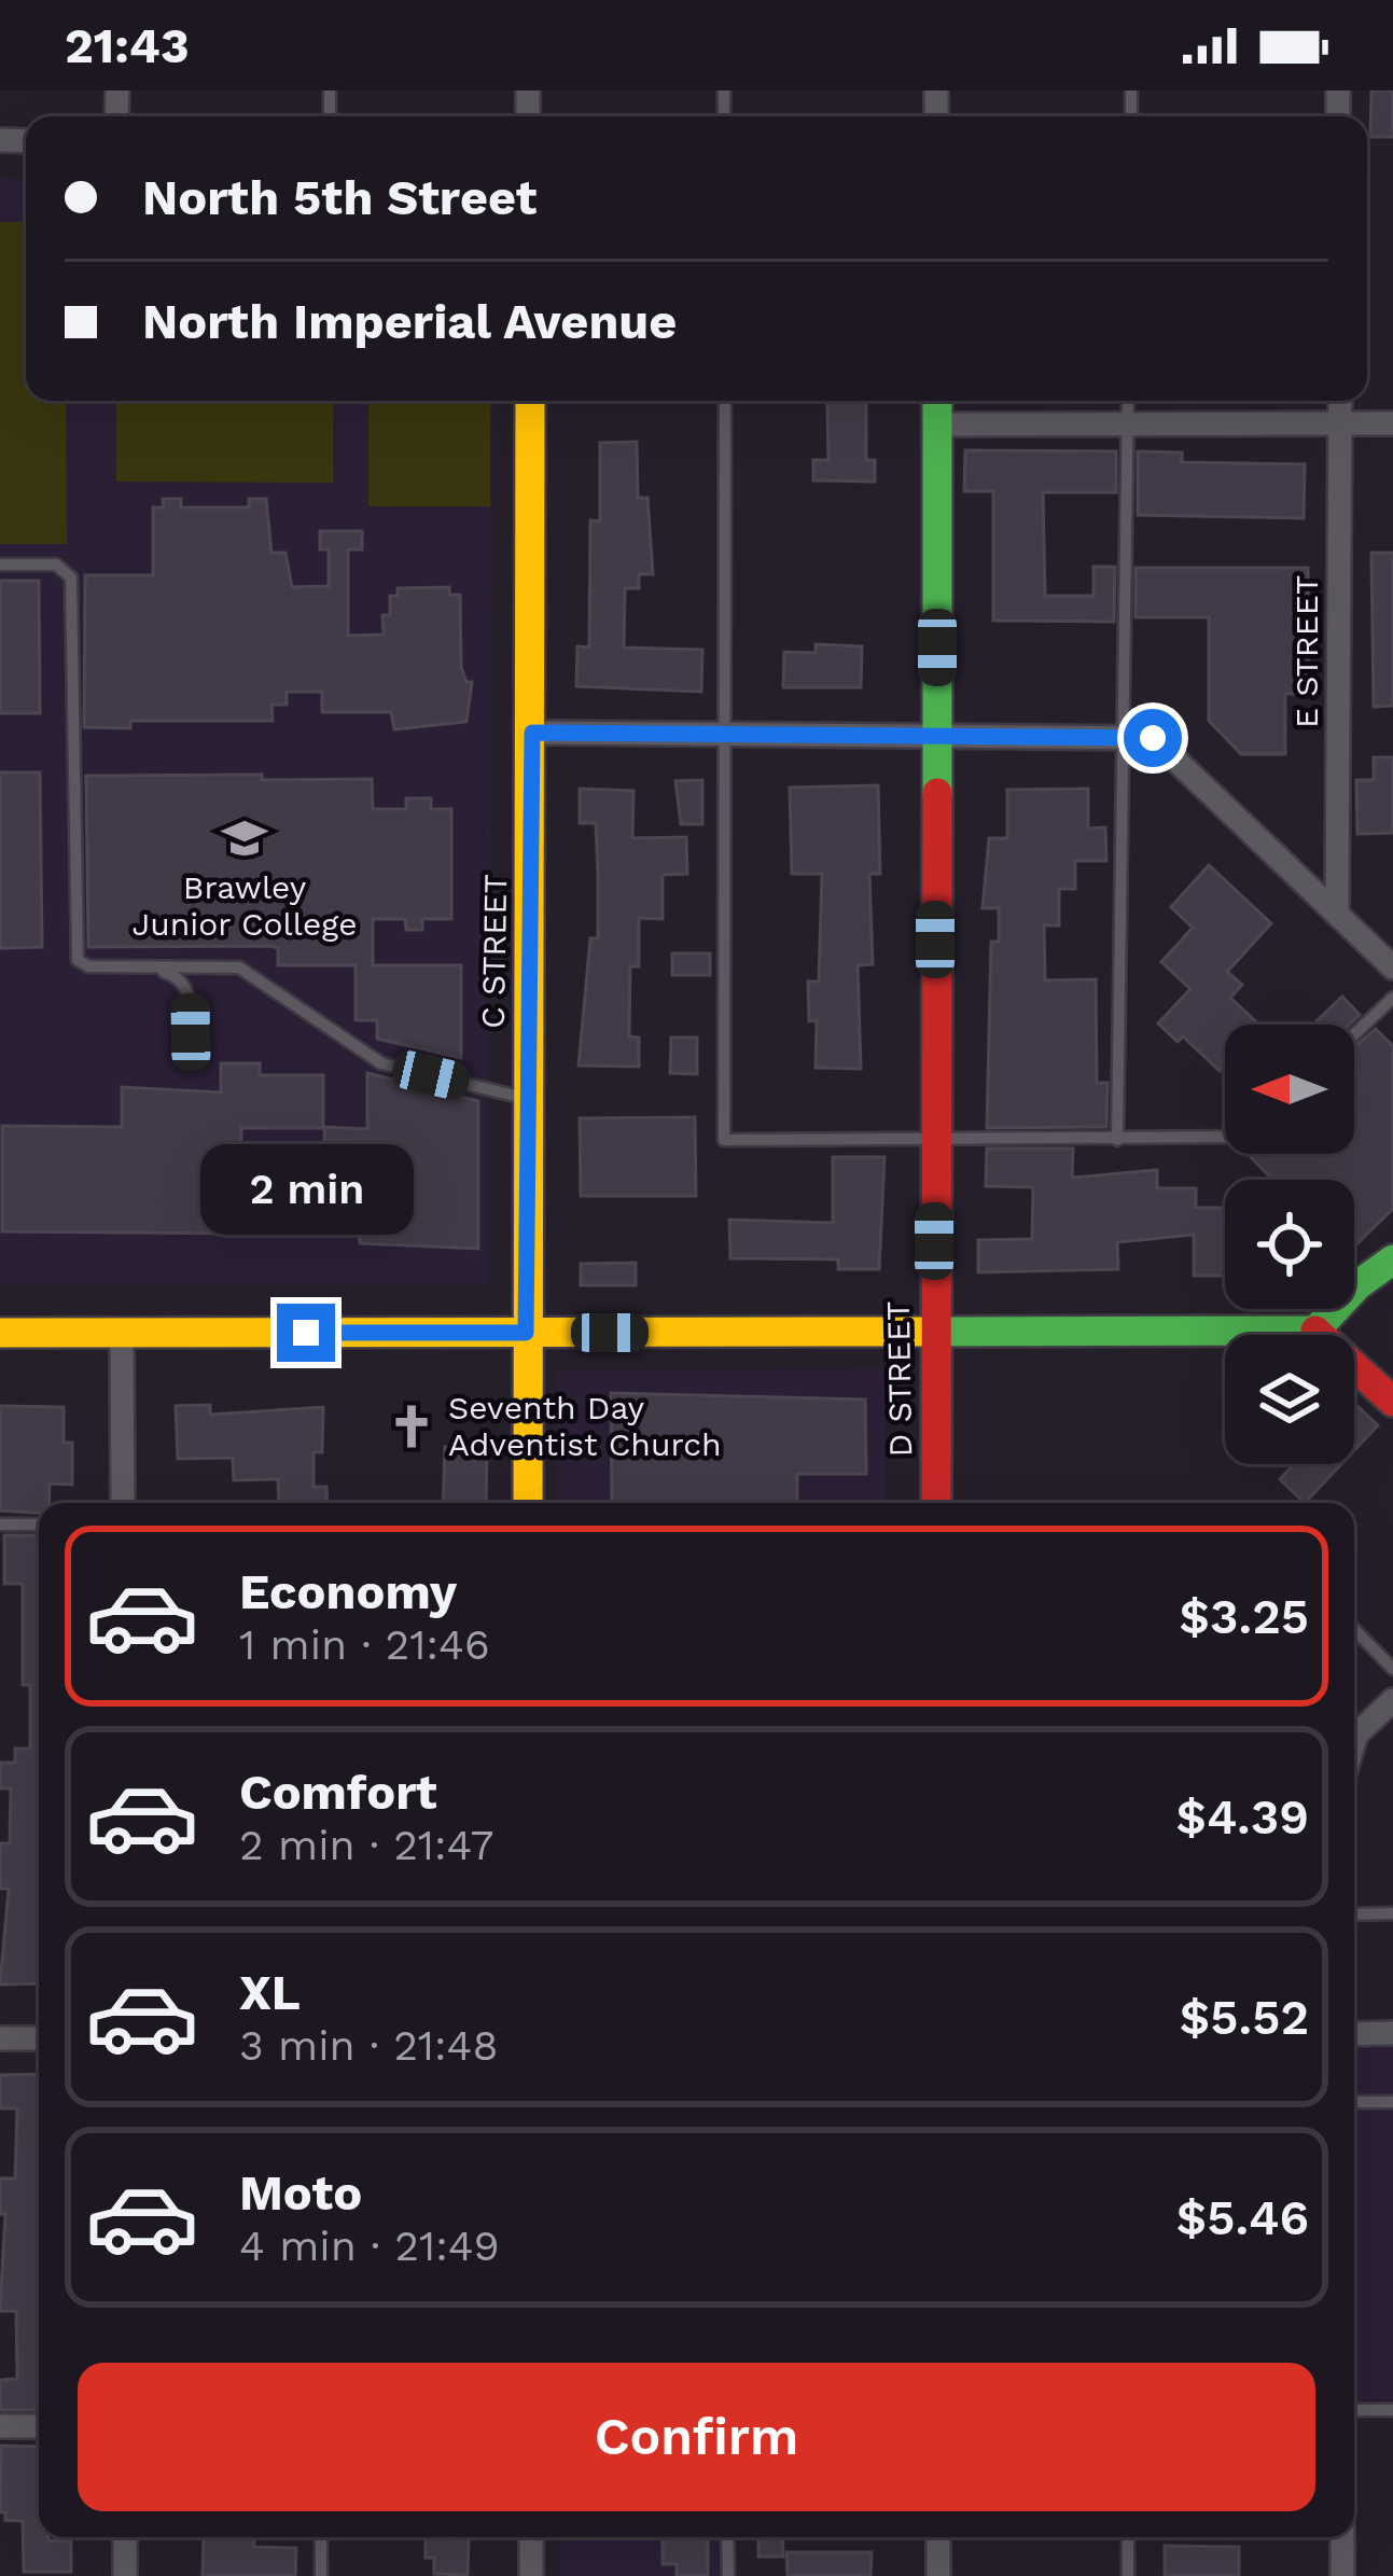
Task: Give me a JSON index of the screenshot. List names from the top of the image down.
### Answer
{
  "streets": {
    "street": ["E STREET", "C STREET", "D STREET"]
  },
  "places": {
    "school or university": ["Brawley Junior College"],
    "church": ["Seventh Day Adventist Church"]
  },
  "north": "left",
  "page": {
    "status": "21:43",
    "banner": ["North 5th Street", "North Imperial Avenue"],
    "bubble": "2 min",
    "list": [
      {
        "name": "Economy",
        "note": "1 min · 21:46",
        "value": "$3.25"
      },
      {
        "name": "Comfort",
        "note": "2 min · 21:47",
        "value": "$4.39"
      },
      {
        "name": "XL",
        "note": "3 min · 21:48",
        "value": "$5.52"
      },
      {
        "name": "Moto",
        "note": "4 min · 21:49",
        "value": "$5.46"
      }
    ],
    "buttons": "Confirm"
  }
}
